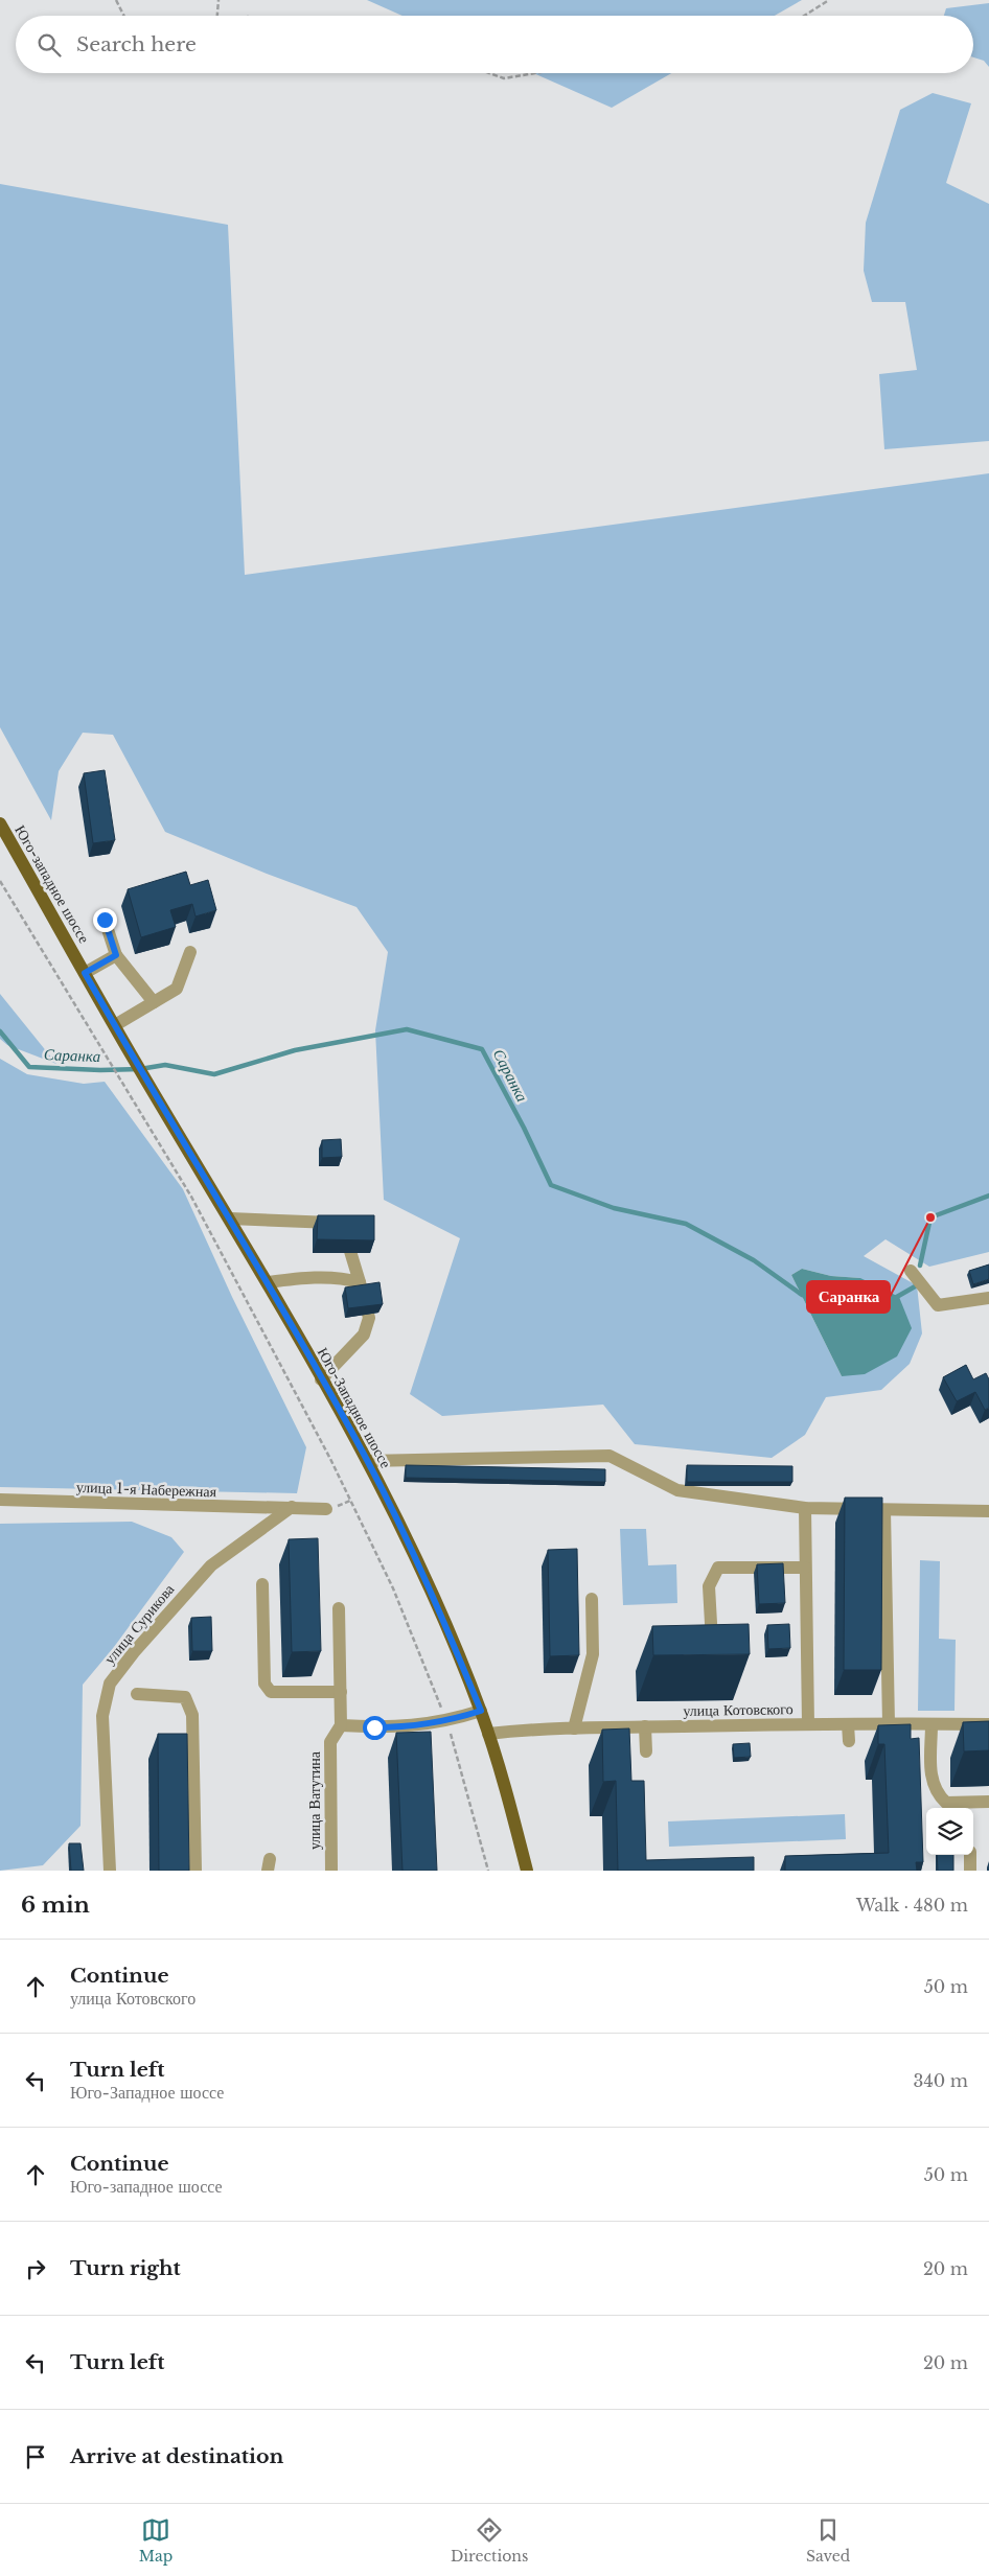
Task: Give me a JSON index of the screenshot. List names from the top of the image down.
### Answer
{
  "streets": {
    "main road": ["Юго-западное шоссе", "Юго-Западное шоссе"],
    "street": [
      "улица 1-я Набережная",
      "улица Сурикова",
      "улица Котовского",
      "улица Ватутина"
    ]
  },
  "crossings": [
    ["Юго-западное шоссе", "Юго-Западное шоссе"],
    ["Юго-Западное шоссе", "улица Котовского"],
    ["улица 1-я Набережная", "улица Сурикова"]
  ],
  "water": ["Саранка"],
  "places": ["Саранка"],
  "page": {
    "search": "Search here",
    "heading": ["6 min", "Walk · 480 m"],
    "list": [
      ["Continue", "улица Котовского", "50 m"],
      ["Turn left", "Юго-Западное шоссе", "340 m"],
      ["Continue", "Юго-западное шоссе", "50 m"],
      ["Turn right", "20 m"],
      ["Turn left", "20 m"],
      "Arrive at destination"
    ],
    "nav": ["Map", "Directions", "Saved"]
  }
}
